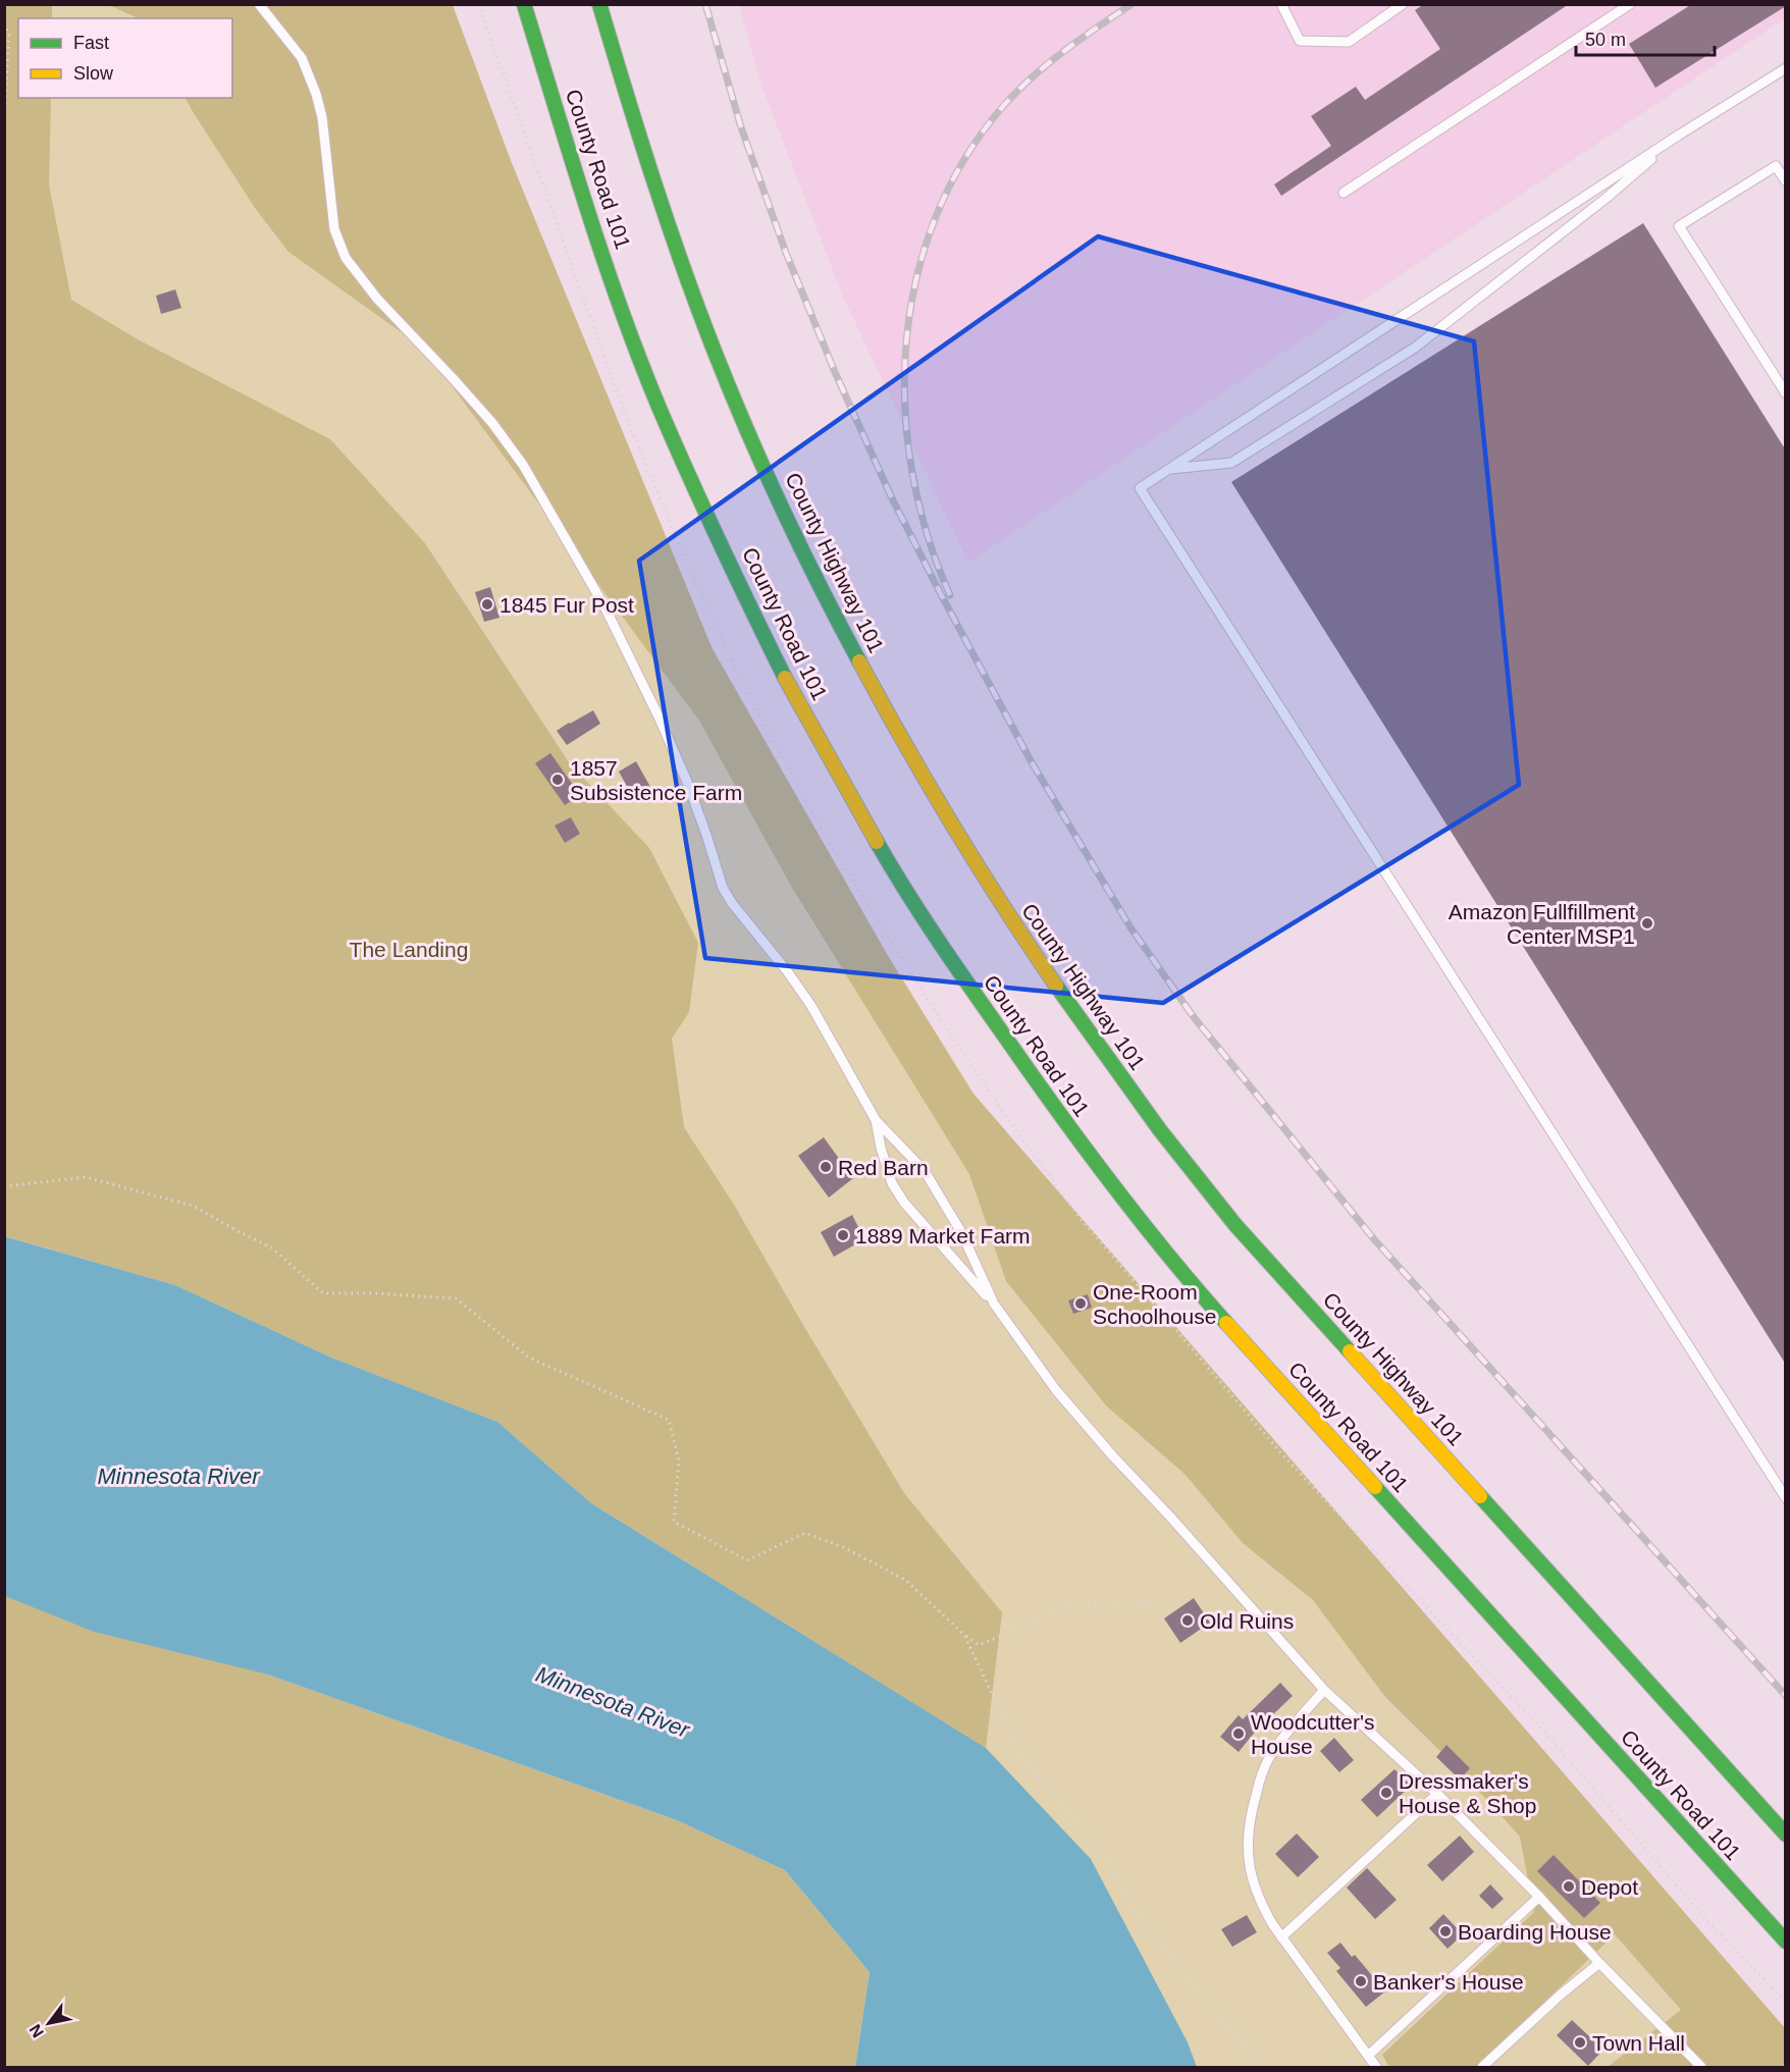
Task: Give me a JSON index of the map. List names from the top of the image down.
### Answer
{
  "streets": {
    "main road": ["County Road 101", "County Highway 101"]
  },
  "water": ["Minnesota River"],
  "parks": ["The Landing"],
  "places": [
    "1845 Fur Post",
    "1857 Subsistence Farm",
    "Amazon Fullfillment Center MSP1",
    "Red Barn",
    "1889 Market Farm",
    "One-Room Schoolhouse",
    "Old Ruins",
    "Woodcutter's House",
    "Dressmaker's House & Shop",
    "Depot",
    "Boarding House",
    "Banker's House",
    "Town Hall"
  ],
  "legend": ["Fast", "Slow"],
  "scale_bar": "50 m",
  "north": "bottom left"
}
